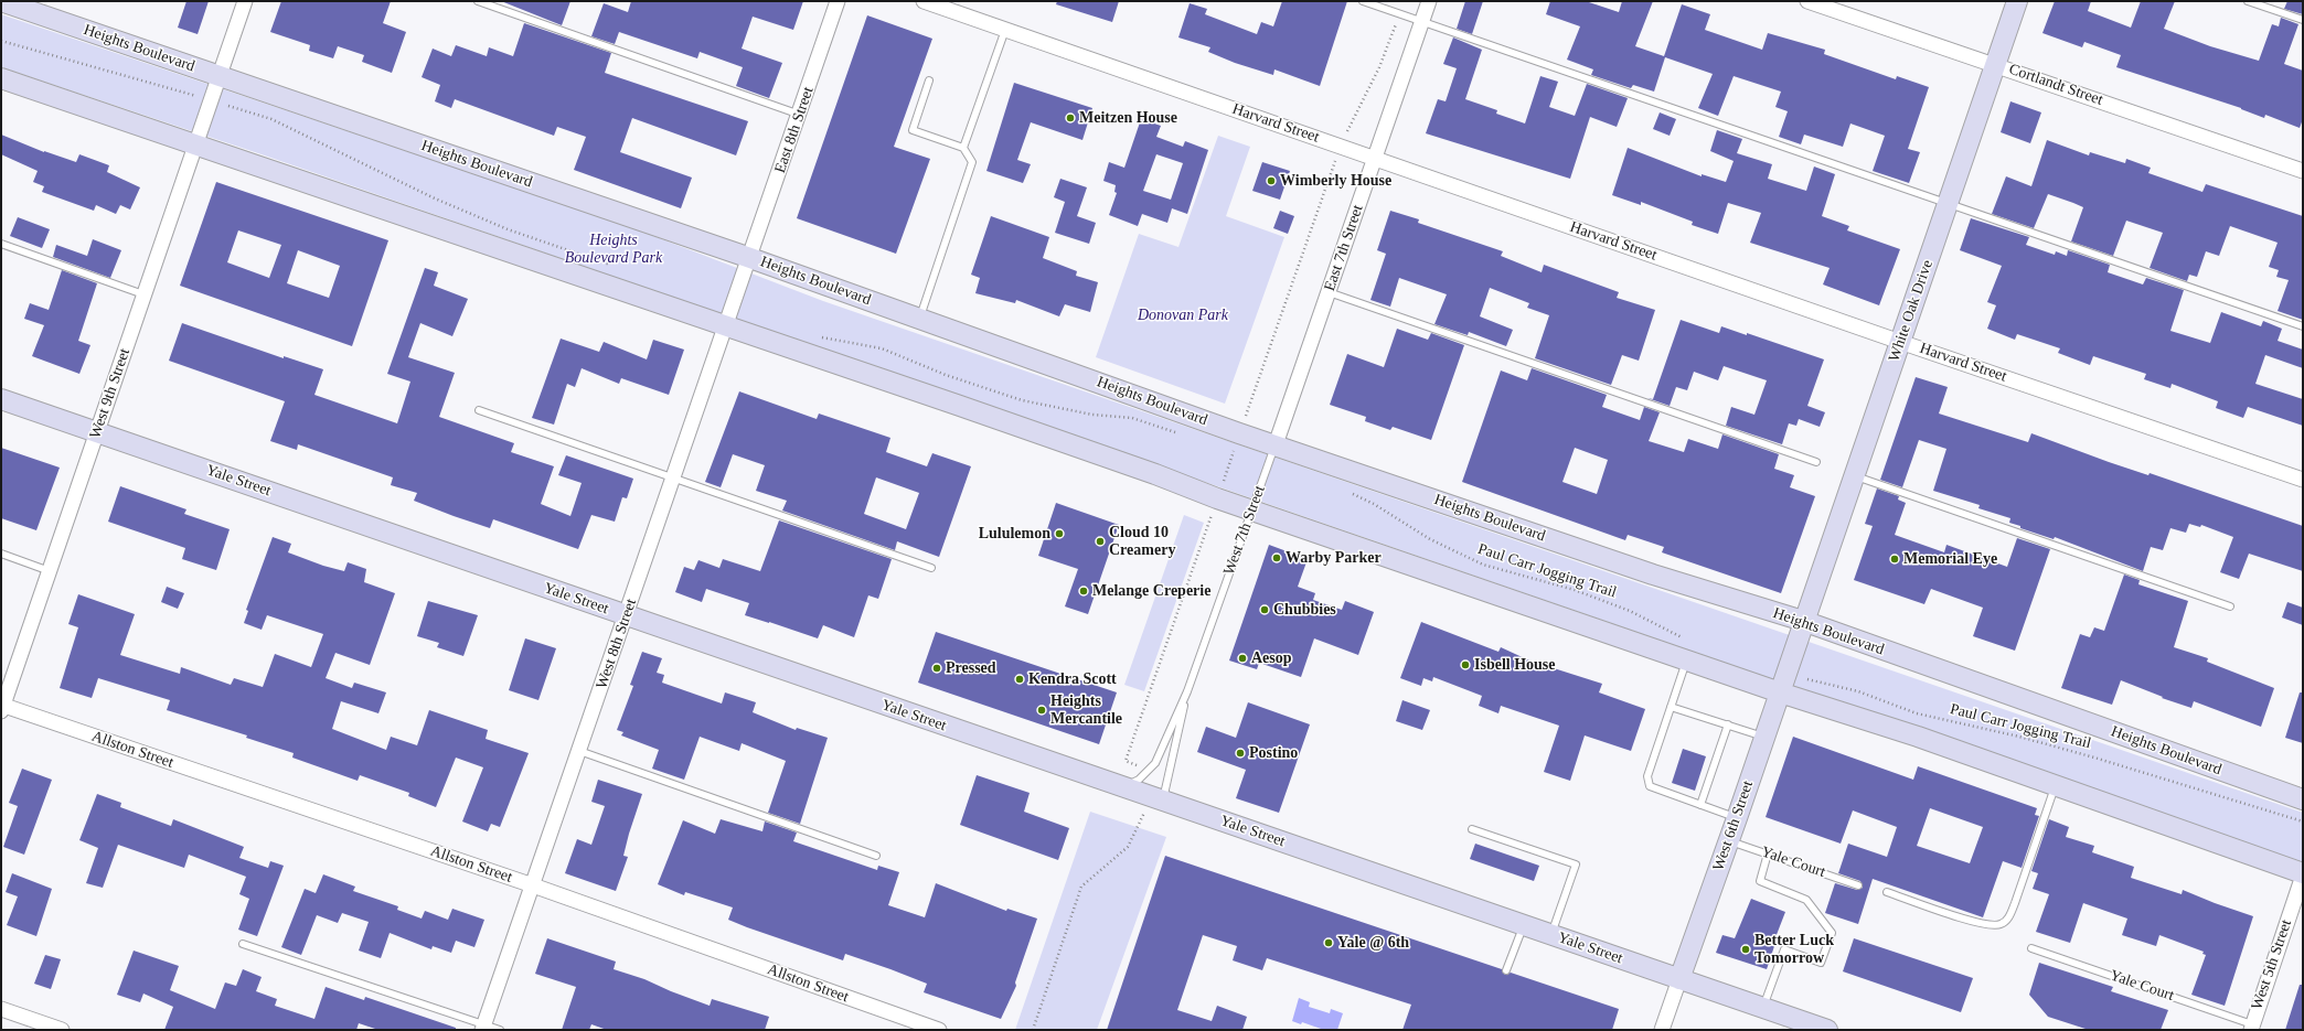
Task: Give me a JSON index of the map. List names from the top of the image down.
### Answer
{
  "streets": {
    "main road": [
      "Heights Boulevard",
      "White Oak Drive",
      "Yale Street",
      "West 6th Street"
    ],
    "street": [
      "Cortlandt Street",
      "Harvard Street",
      "East 8th Street",
      "East 7th Street",
      "West 9th Street",
      "West 8th Street",
      "Allston Street",
      "West 5th Street"
    ],
    "lane": ["West 7th Street", "Yale Court"],
    "path": ["Paul Carr Jogging Trail"]
  },
  "crossings": [
    ["Heights Boulevard", "East 8th Street"],
    ["Heights Boulevard", "East 7th Street"],
    ["Heights Boulevard", "White Oak Drive"],
    ["Heights Boulevard", "West 9th Street"],
    ["Heights Boulevard", "West 7th Street"],
    ["Heights Boulevard", "West 8th Street"],
    ["Heights Boulevard", "West 6th Street"],
    ["Cortlandt Street", "White Oak Drive"],
    ["Harvard Street", "East 7th Street"],
    ["Harvard Street", "White Oak Drive"],
    ["East 8th Street", "West 8th Street"],
    ["East 7th Street", "West 7th Street"],
    ["White Oak Drive", "West 6th Street"],
    ["West 9th Street", "Yale Street"],
    ["West 9th Street", "Allston Street"],
    ["Yale Street", "West 7th Street"],
    ["Yale Street", "West 8th Street"],
    ["Yale Street", "West 6th Street"],
    ["West 8th Street", "Allston Street"],
    ["West 6th Street", "Yale Court"],
    ["Yale Court", "West 5th Street"]
  ],
  "parks": ["Heights Boulevard Park", "Donovan Park"],
  "places": [
    "Meitzen House",
    "Wimberly House",
    "Lululemon",
    "Cloud 10 Creamery",
    "Warby Parker",
    "Memorial Eye",
    "Melange Creperie",
    "Chubbies",
    "Aesop",
    "Isbell House",
    "Pressed",
    "Kendra Scott",
    "Heights Mercantile",
    "Postino",
    "Yale @ 6th",
    "Better Luck Tomorrow"
  ]
}
